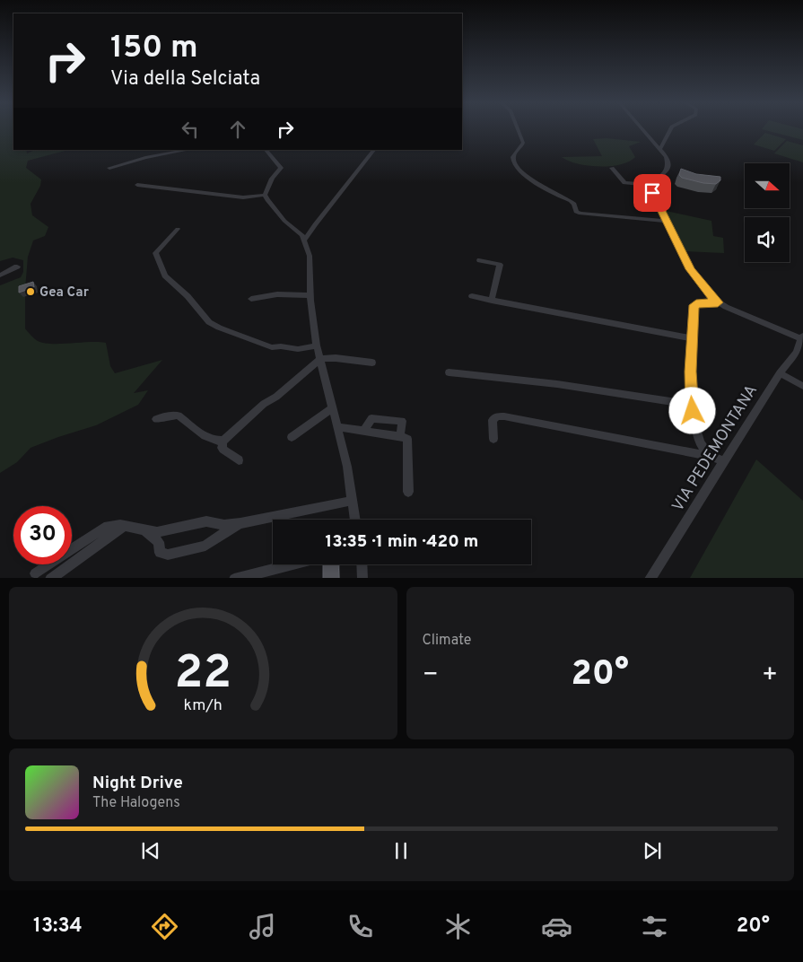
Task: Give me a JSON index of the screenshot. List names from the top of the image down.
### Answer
{
  "streets": {
    "street": ["VIA PEDEMONTANA"]
  },
  "places": ["Gea Car"],
  "north": "right",
  "page": {
    "turn": ["150 m", "Via della Selciata"],
    "limit": "30",
    "trip": "13:35 · 1 min · 420 m",
    "tile": "Climate",
    "heat": ["−", "20°", "+"],
    "song": ["Night Drive", "The Halogens"],
    "tabs": ["13:34", "20°"],
    "gauge": ["22", "km/h"]
  }
}
